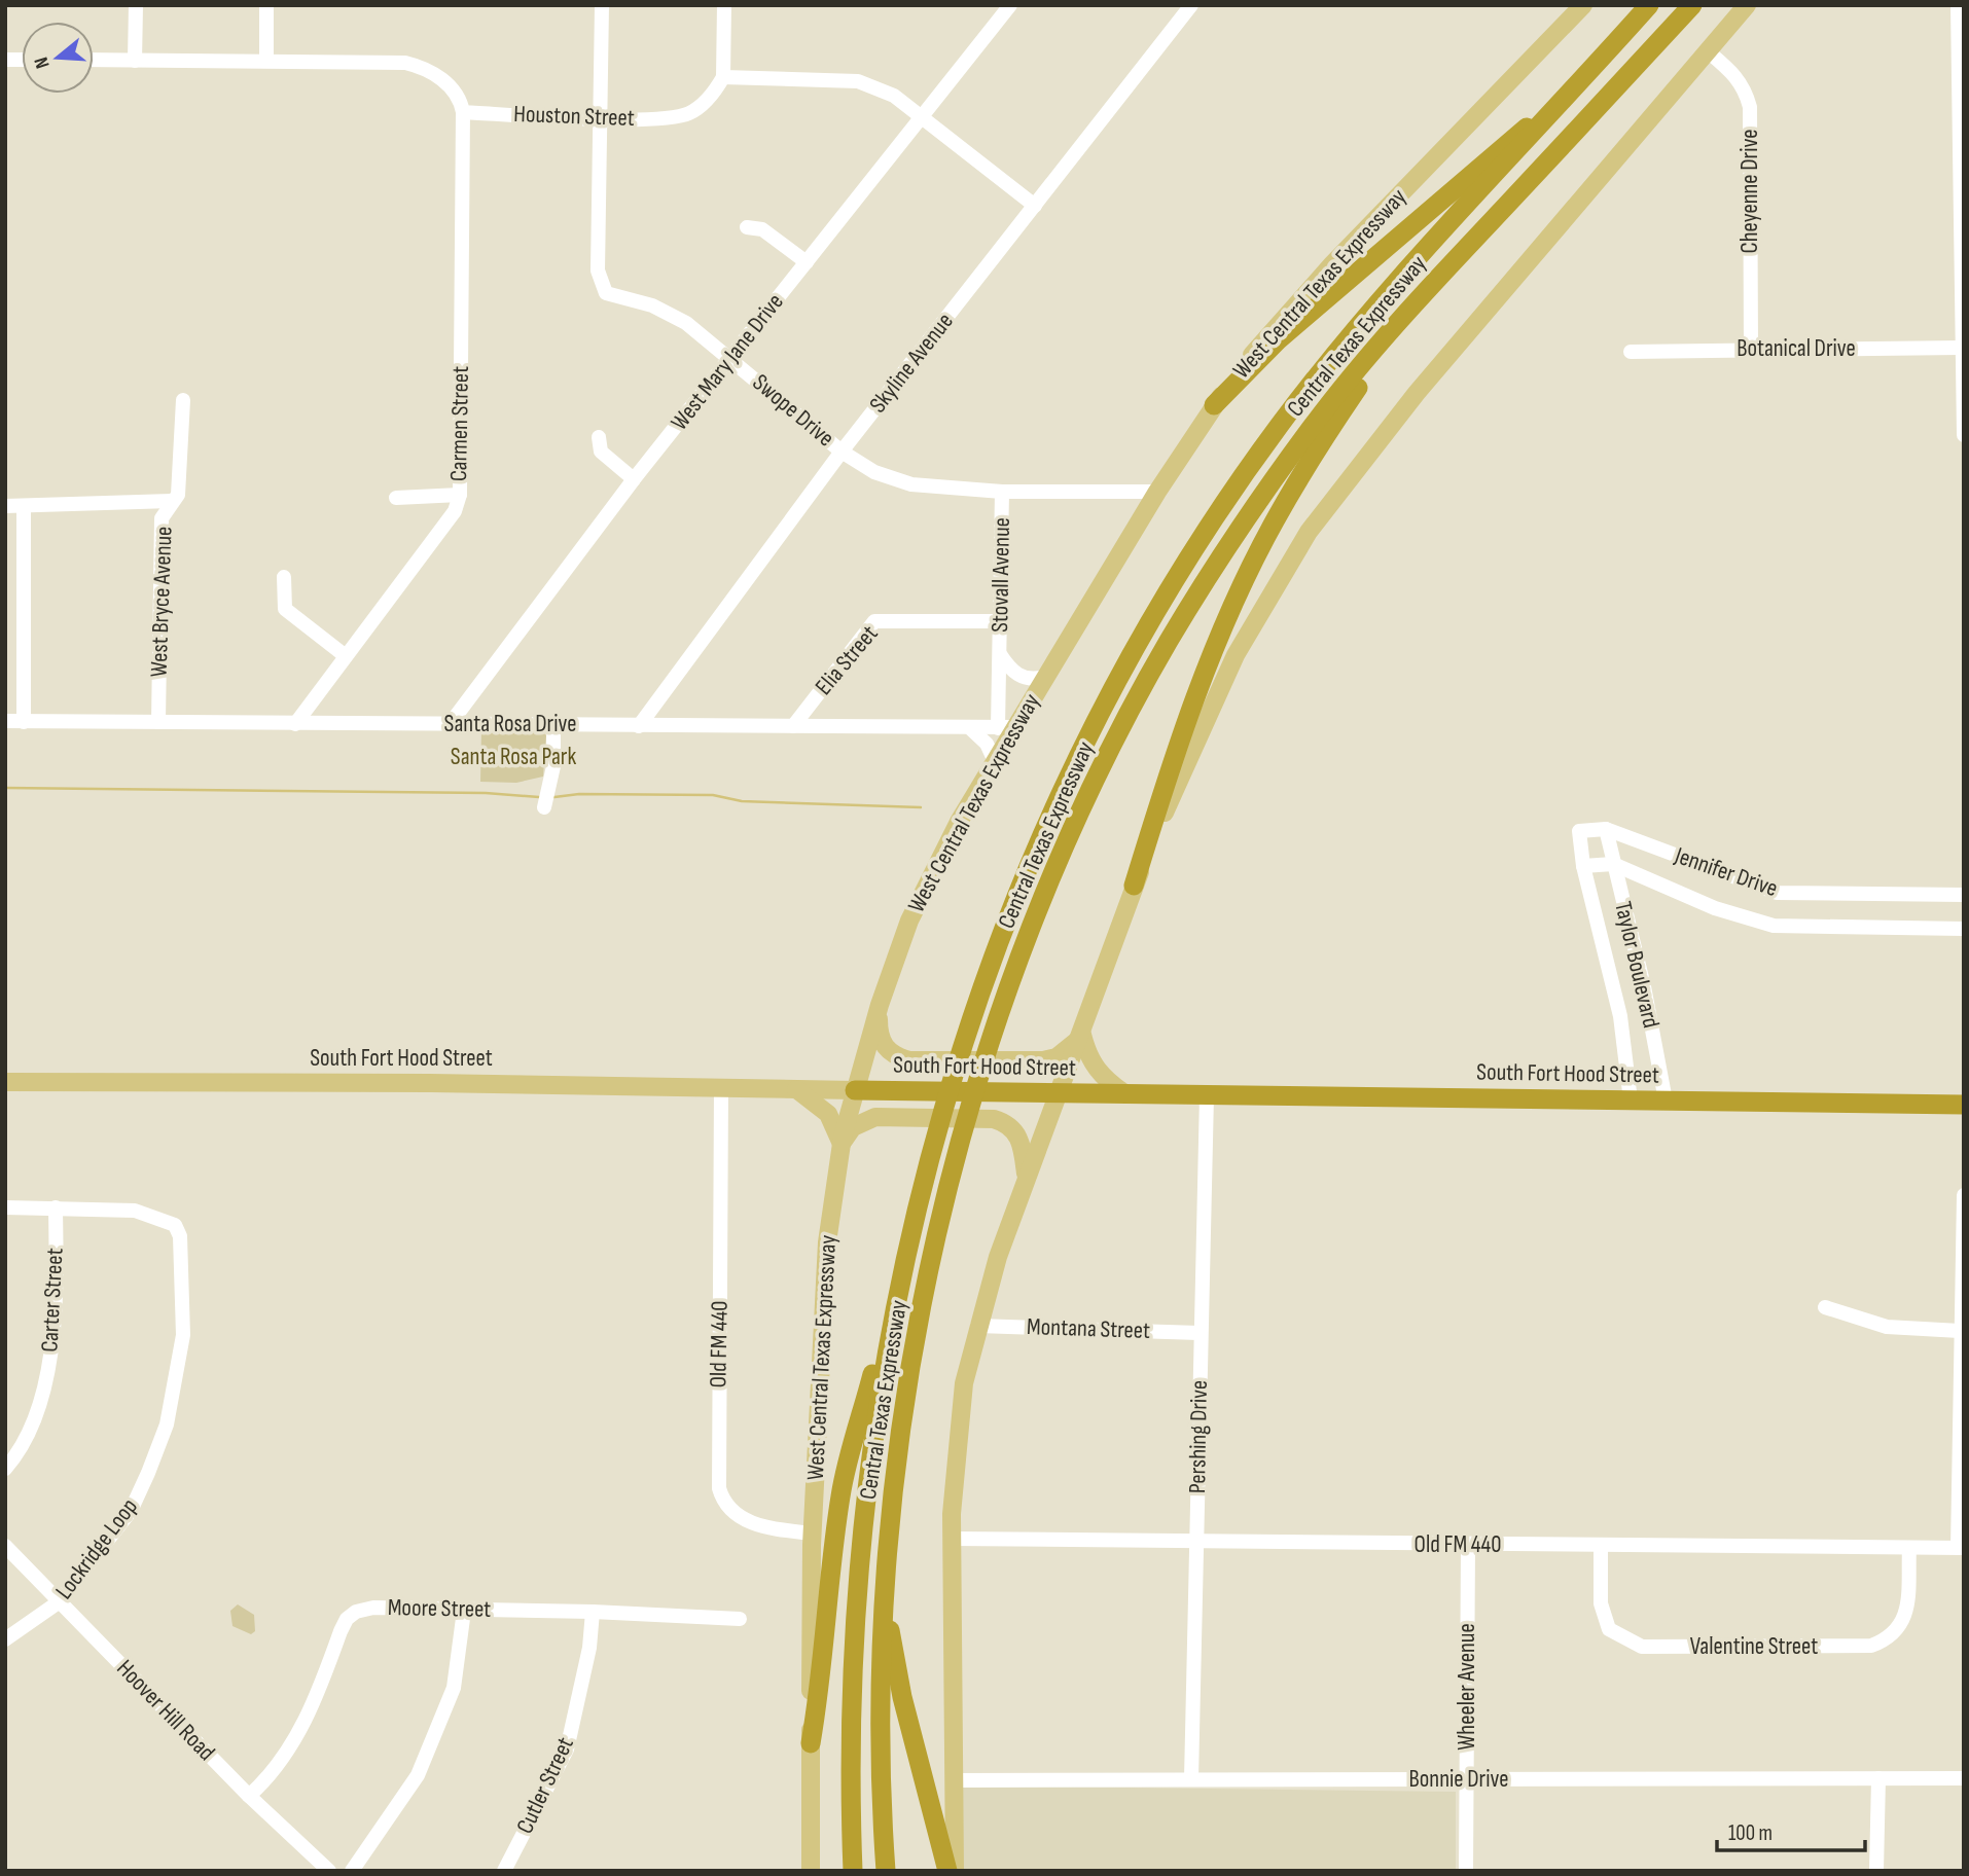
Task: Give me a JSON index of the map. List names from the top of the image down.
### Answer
{
  "streets": {
    "highway": ["Central Texas Expressway", "South Fort Hood Street"],
    "main road": ["West Central Texas Expressway"],
    "street": [
      "Houston Street",
      "Cheyenne Drive",
      "Botanical Drive",
      "West Mary Jane Drive",
      "Skyline Avenue",
      "Swope Drive",
      "Carmen Street",
      "Stovall Avenue",
      "West Bryce Avenue",
      "Elia Street",
      "Santa Rosa Drive",
      "Jennifer Drive",
      "Taylor Boulevard",
      "Carter Street",
      "Montana Street",
      "Old FM 440",
      "Pershing Drive",
      "Lockridge Loop",
      "Moore Street",
      "Valentine Street",
      "Wheeler Avenue",
      "Hoover Hill Road",
      "Bonnie Drive",
      "Cutler Street"
    ]
  },
  "crossings": [
    ["Houston Street", "Swope Drive"],
    ["Houston Street", "Carmen Street"],
    ["Cheyenne Drive", "Botanical Drive"],
    ["West Central Texas Expressway", "Stovall Avenue"],
    ["West Central Texas Expressway", "Santa Rosa Drive"],
    ["West Central Texas Expressway", "South Fort Hood Street"],
    ["West Central Texas Expressway", "Old FM 440"],
    ["West Mary Jane Drive", "Swope Drive"],
    ["West Mary Jane Drive", "Santa Rosa Drive"],
    ["Skyline Avenue", "Swope Drive"],
    ["Skyline Avenue", "Santa Rosa Drive"],
    ["Swope Drive", "Stovall Avenue"],
    ["Carmen Street", "Santa Rosa Drive"],
    ["Stovall Avenue", "Elia Street"],
    ["Stovall Avenue", "Santa Rosa Drive"],
    ["West Bryce Avenue", "Santa Rosa Drive"],
    ["Elia Street", "Santa Rosa Drive"],
    ["Jennifer Drive", "Taylor Boulevard"],
    ["Taylor Boulevard", "South Fort Hood Street"],
    ["South Fort Hood Street", "Old FM 440"],
    ["South Fort Hood Street", "Pershing Drive"],
    ["Carter Street", "Lockridge Loop"],
    ["Montana Street", "Pershing Drive"],
    ["Old FM 440", "Pershing Drive"],
    ["Old FM 440", "Valentine Street"],
    ["Old FM 440", "Wheeler Avenue"],
    ["Pershing Drive", "Bonnie Drive"],
    ["Lockridge Loop", "Hoover Hill Road"],
    ["Moore Street", "Hoover Hill Road"],
    ["Moore Street", "Cutler Street"],
    ["Wheeler Avenue", "Bonnie Drive"]
  ],
  "parks": ["Santa Rosa Park"],
  "scale_bar": "100 m",
  "north": "left"
}
